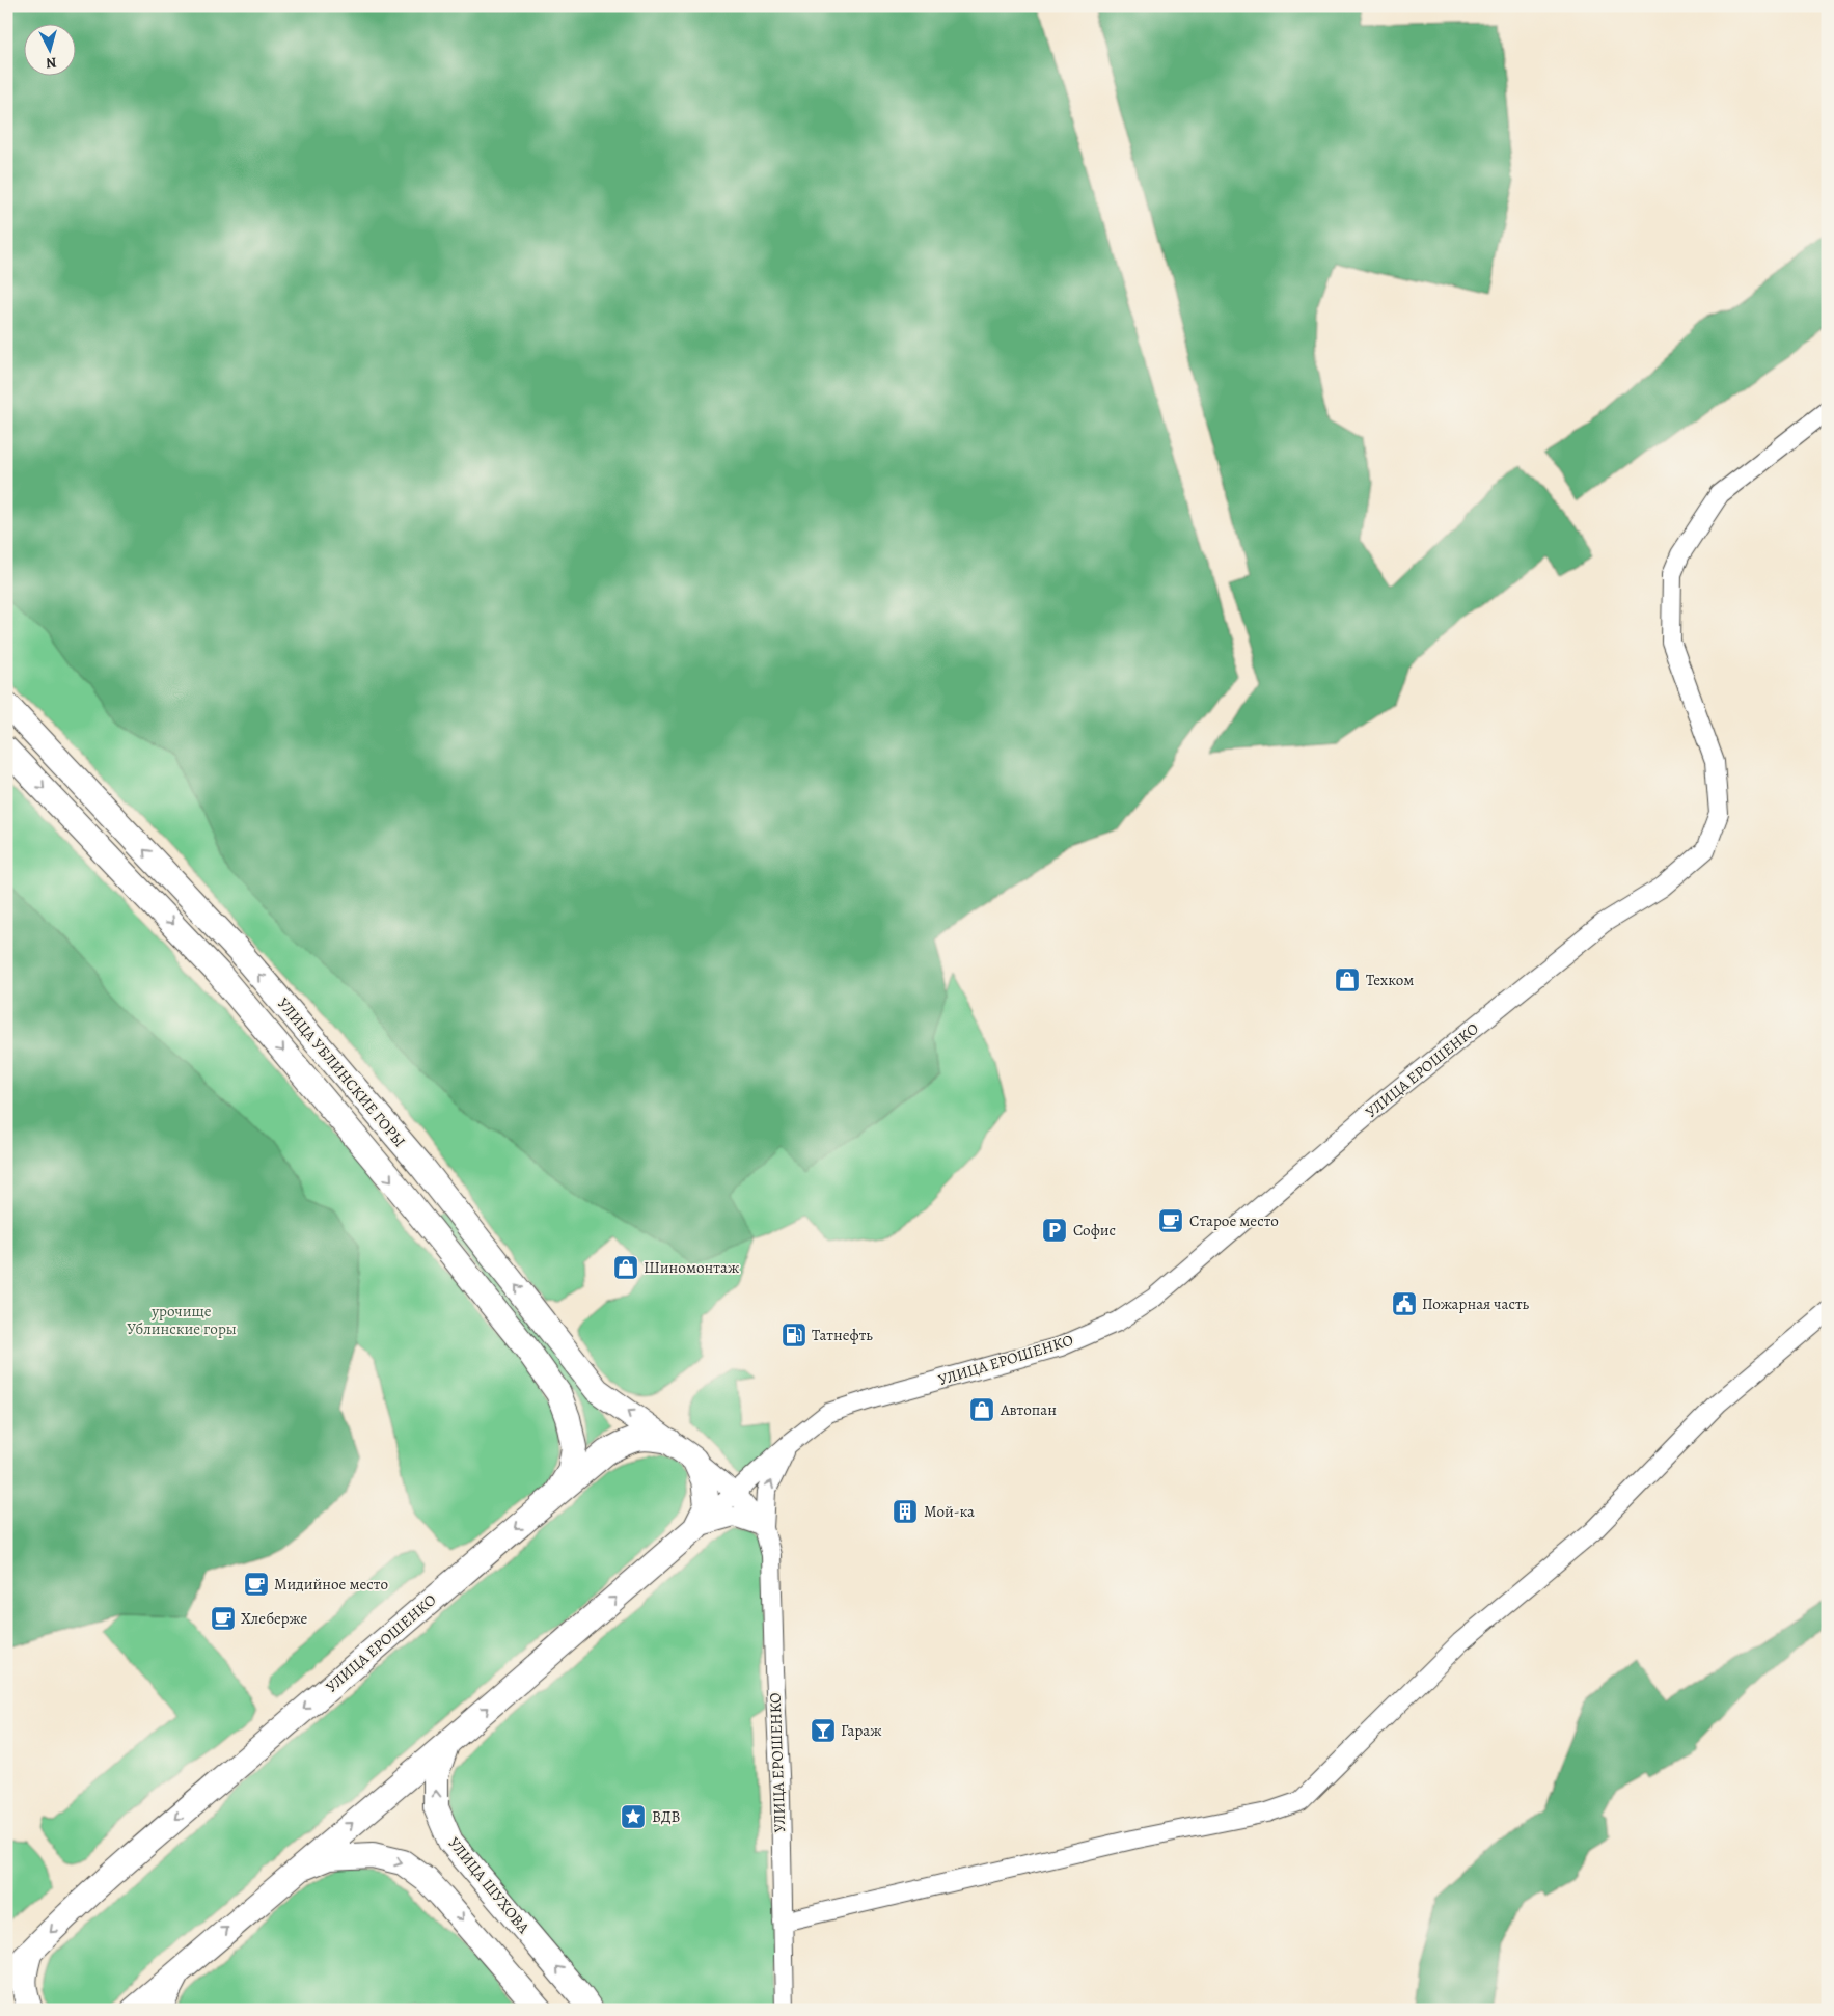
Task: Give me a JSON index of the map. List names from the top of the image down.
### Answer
{
  "streets": {
    "main road": ["УЛИЦА ЕРОШЕНКО", "УЛИЦА УБЛИНСКИЕ ГОРЫ", "УЛИЦА ШУХОВА"]
  },
  "crossings": [
    ["УЛИЦА ЕРОШЕНКО", "УЛИЦА УБЛИНСКИЕ ГОРЫ"],
    ["УЛИЦА ЕРОШЕНКО", "УЛИЦА ШУХОВА"]
  ],
  "one_way": ["УЛИЦА ШУХОВА"],
  "parks": ["урочище Ублинские горы"],
  "places": {
    "shop": ["Техком", "Шиномонтаж", "Автопан"],
    "cafe": ["Старое место", "Мидийное место", "Хлеберже"],
    "parking": ["Софис"],
    "public building": ["Пожарная часть"],
    "fuel station": ["Татнефть"],
    "building": ["Мой-ка"],
    "bar": ["Гараж"],
    "place": ["ВДВ"]
  },
  "north": "bottom"
}
